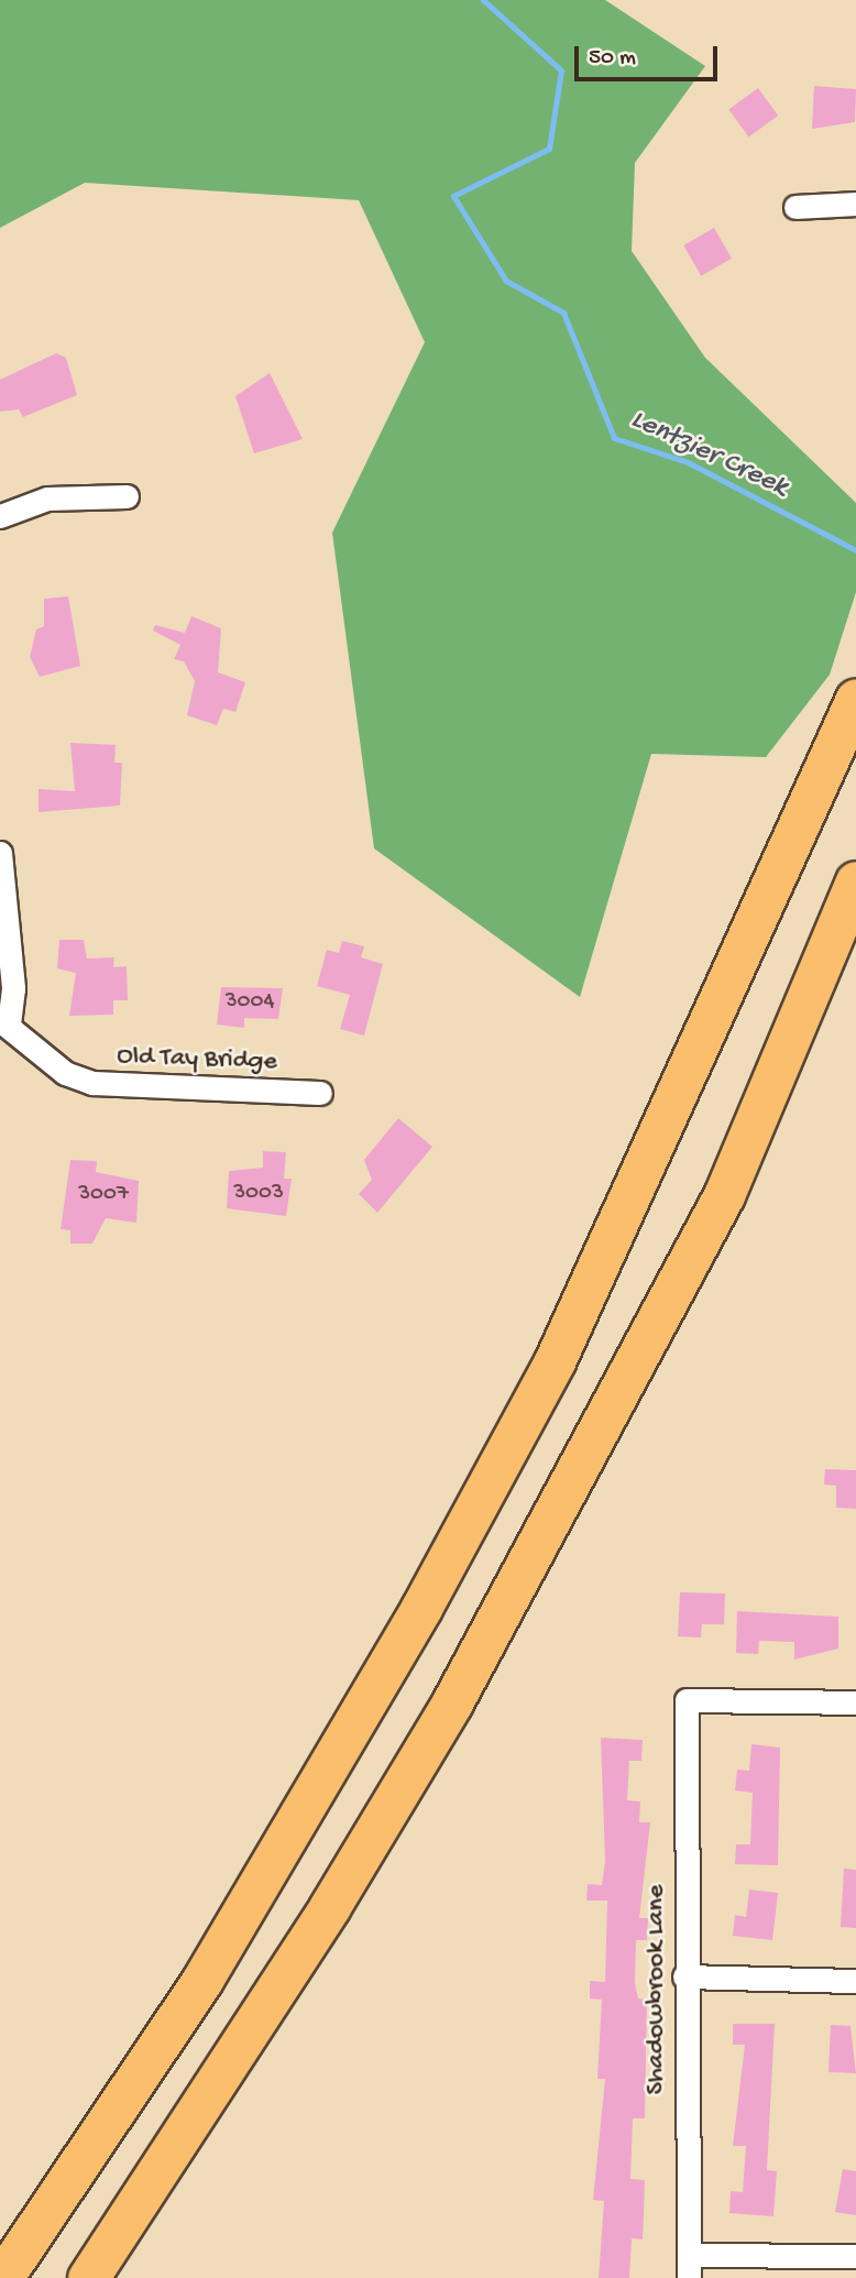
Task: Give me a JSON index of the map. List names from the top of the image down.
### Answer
{
  "streets": {
    "street": ["Old Tay Bridge", "Shadowbrook Lane"]
  },
  "water": ["Lentzier Creek"],
  "house_numbers": ["3004", "3003", "3007"],
  "scale_bar": "50 m"
}
